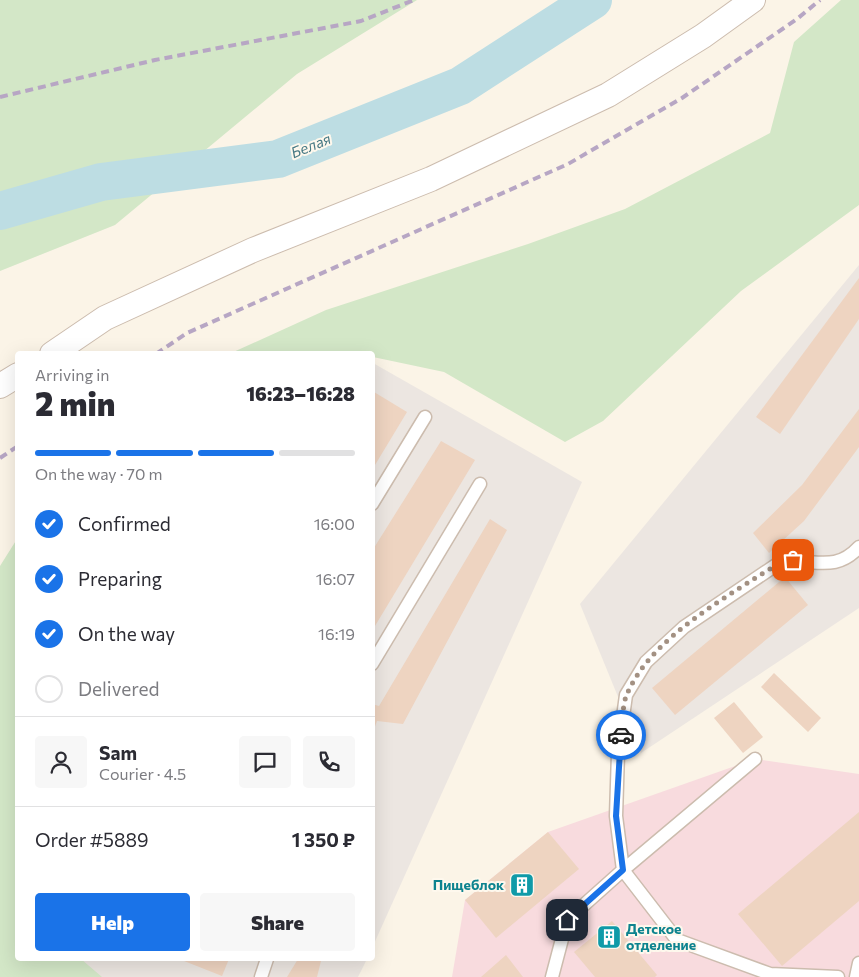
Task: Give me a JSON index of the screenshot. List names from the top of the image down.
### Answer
{
  "water": ["Белая"],
  "places": {
    "building": ["Пищеблок", "Детское отделение"]
  },
  "page": {
    "heading": ["2 min", "Arriving in", "16:23–16:28"],
    "panel": [
      "Sam",
      "Courier · 4.5",
      "Order #5889",
      "1 350 ₽"
    ],
    "bar": "On the way · 70 m",
    "list": [
      ["Confirmed", "16:00"],
      ["Preparing", "16:07"],
      ["On the way", "16:19"],
      "Delivered"
    ],
    "buttons": ["Help", "Share"]
  }
}
